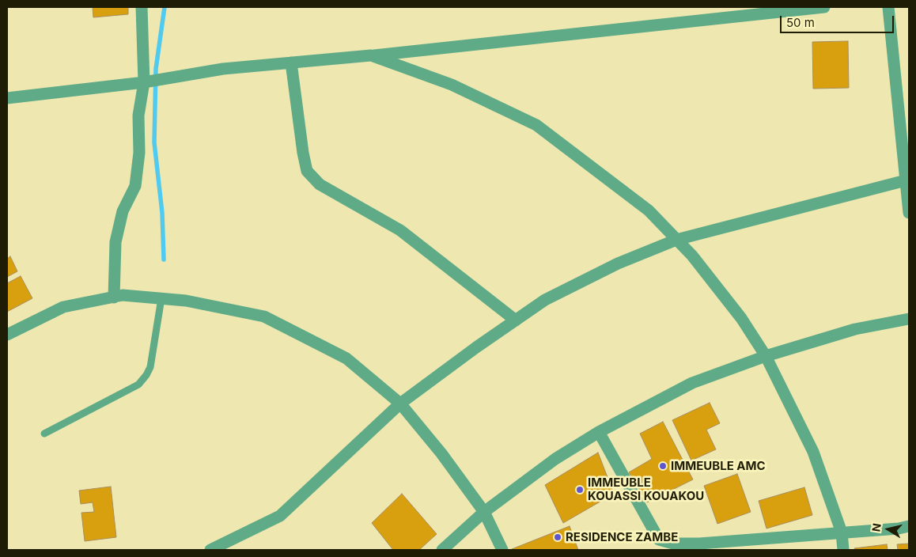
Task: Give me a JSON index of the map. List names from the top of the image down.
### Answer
{
  "places": ["IMMEUBLE AMC", "IMMEUBLE KOUASSI KOUAKOU", "RESIDENCE ZAMBE"],
  "scale_bar": "50 m",
  "north": "left"
}
